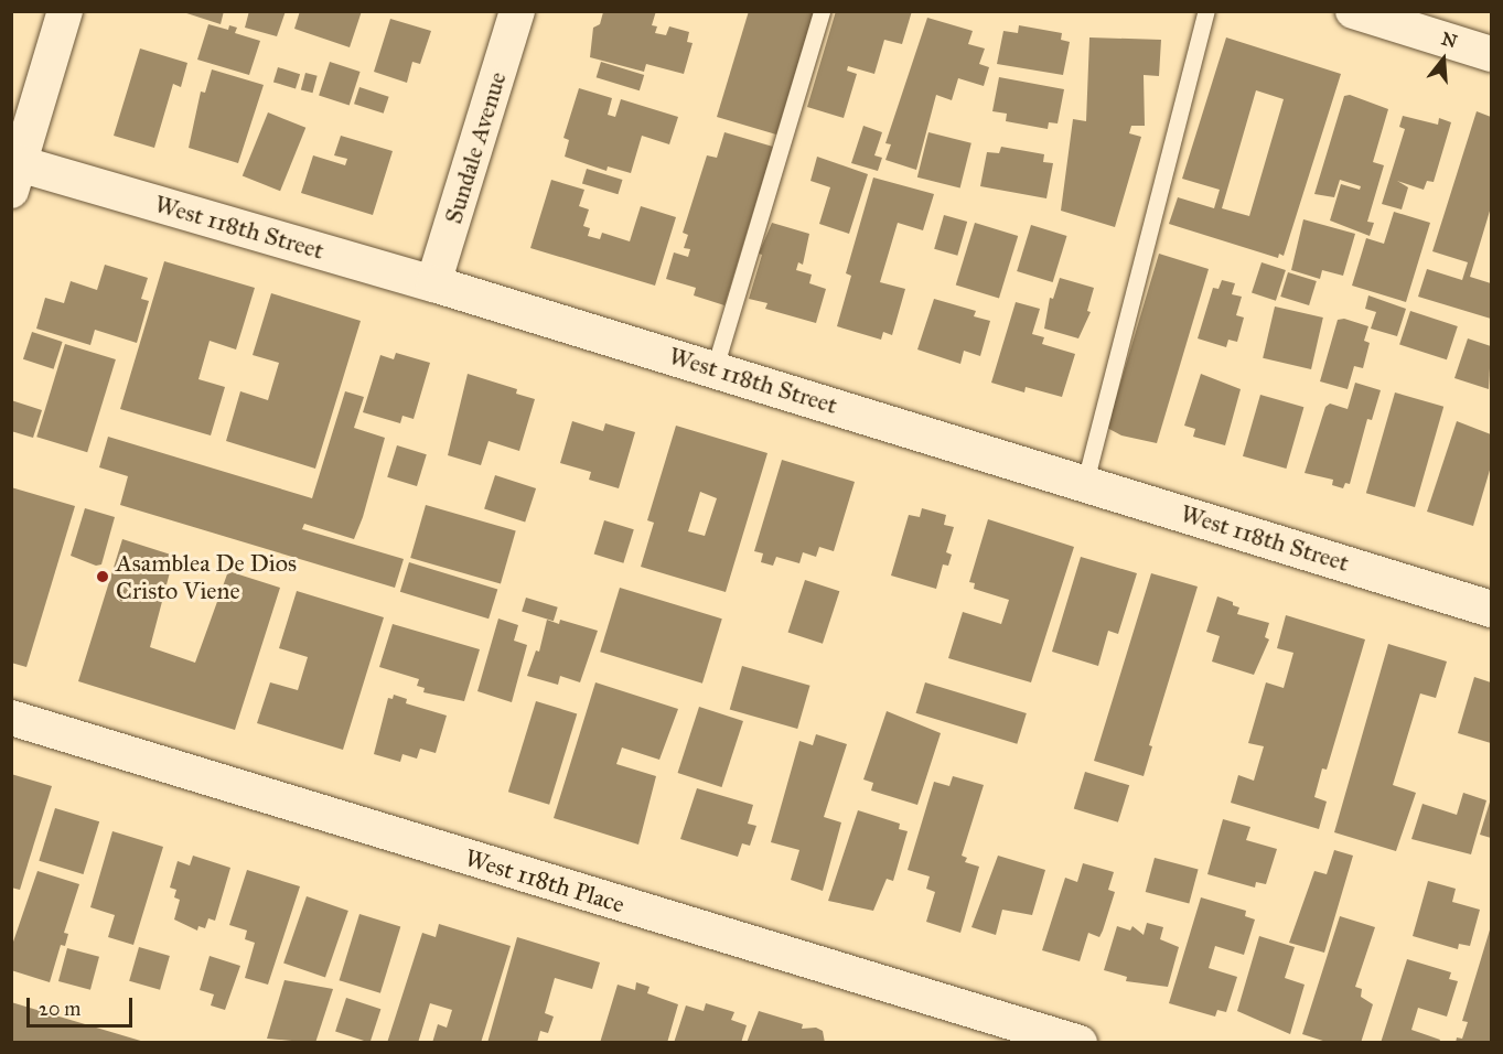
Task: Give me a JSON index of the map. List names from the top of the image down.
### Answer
{
  "streets": {
    "street": ["Sundale Avenue", "West 118th Street", "West 118th Place"]
  },
  "crossings": [
    ["Sundale Avenue", "West 118th Street"]
  ],
  "places": ["Asamblea De Dios Cristo Viene"],
  "scale_bar": "20 m",
  "north": "top"
}
